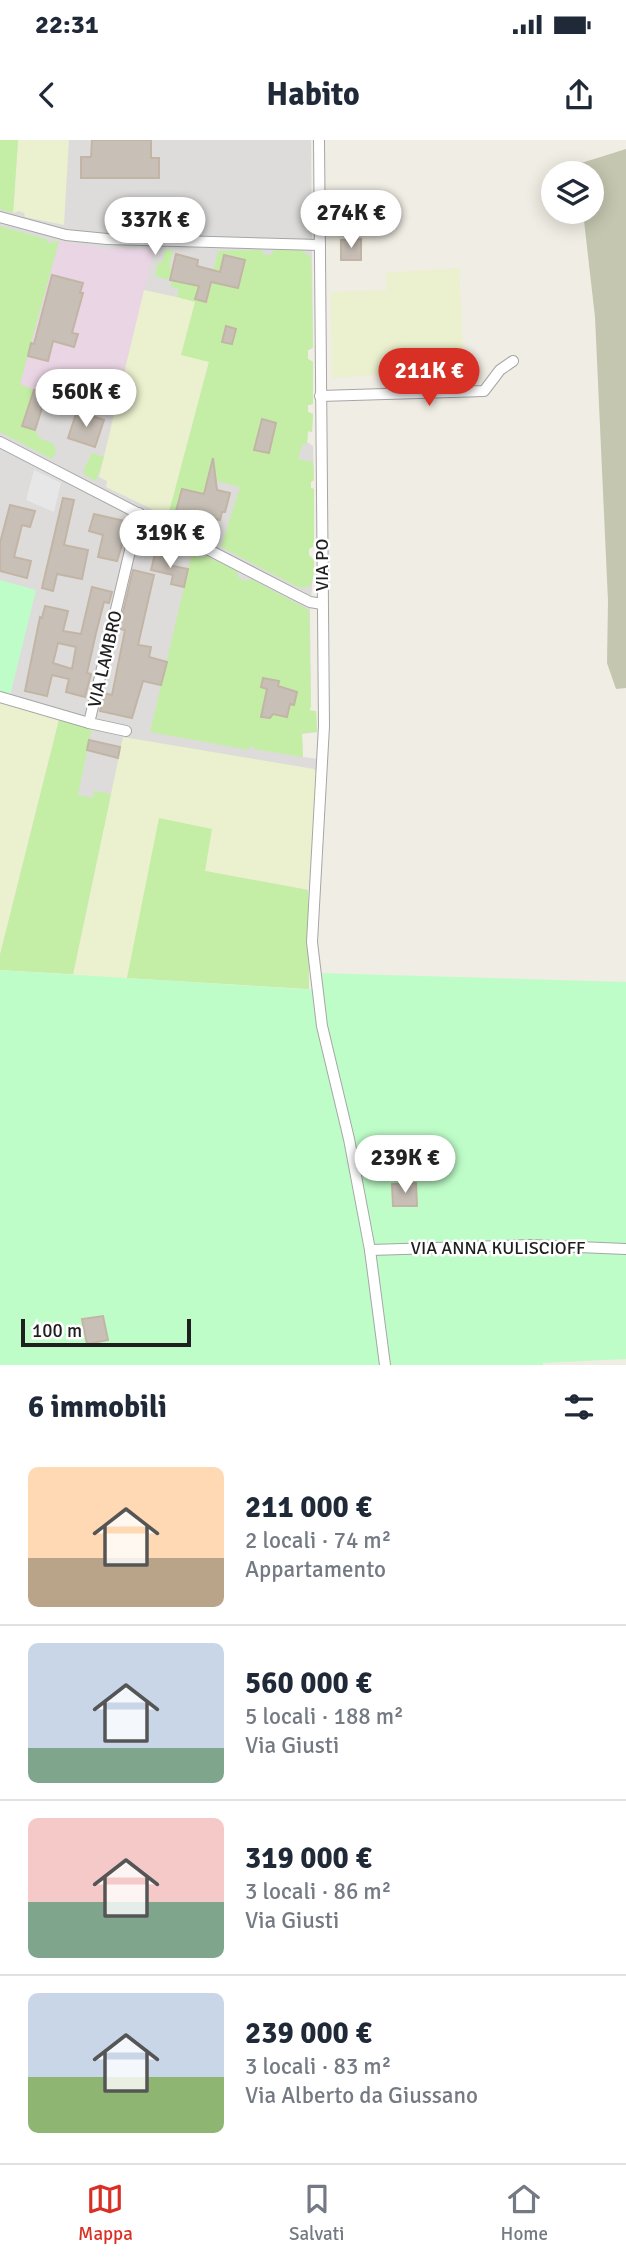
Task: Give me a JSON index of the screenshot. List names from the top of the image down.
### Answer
{
  "streets": {
    "street": ["VIA PO", "VIA LAMBRO", "VIA ANNA KULISCIOFF"]
  },
  "crossings": [
    ["VIA PO", "VIA ANNA KULISCIOFF"]
  ],
  "scale_bar": "100 m",
  "page": {
    "status": "22:31",
    "header": "Habito",
    "price": [
      "274K €",
      "337K €",
      "211K €",
      "560K €",
      "319K €",
      "239K €"
    ],
    "scale": "100 m",
    "heading": "6 immobili",
    "list": [
      {
        "name": "211 000 €",
        "note": "2 locali · 74 m² · Appartamento"
      },
      {
        "name": "560 000 €",
        "note": "5 locali · 188 m² · Via Giusti"
      },
      {
        "name": "319 000 €",
        "note": "3 locali · 86 m² · Via Giusti"
      },
      {
        "name": "239 000 €",
        "note": "3 locali · 83 m² · Via Alberto da Giussano"
      }
    ],
    "tabs": ["Mappa", "Salvati", "Home"]
  }
}
